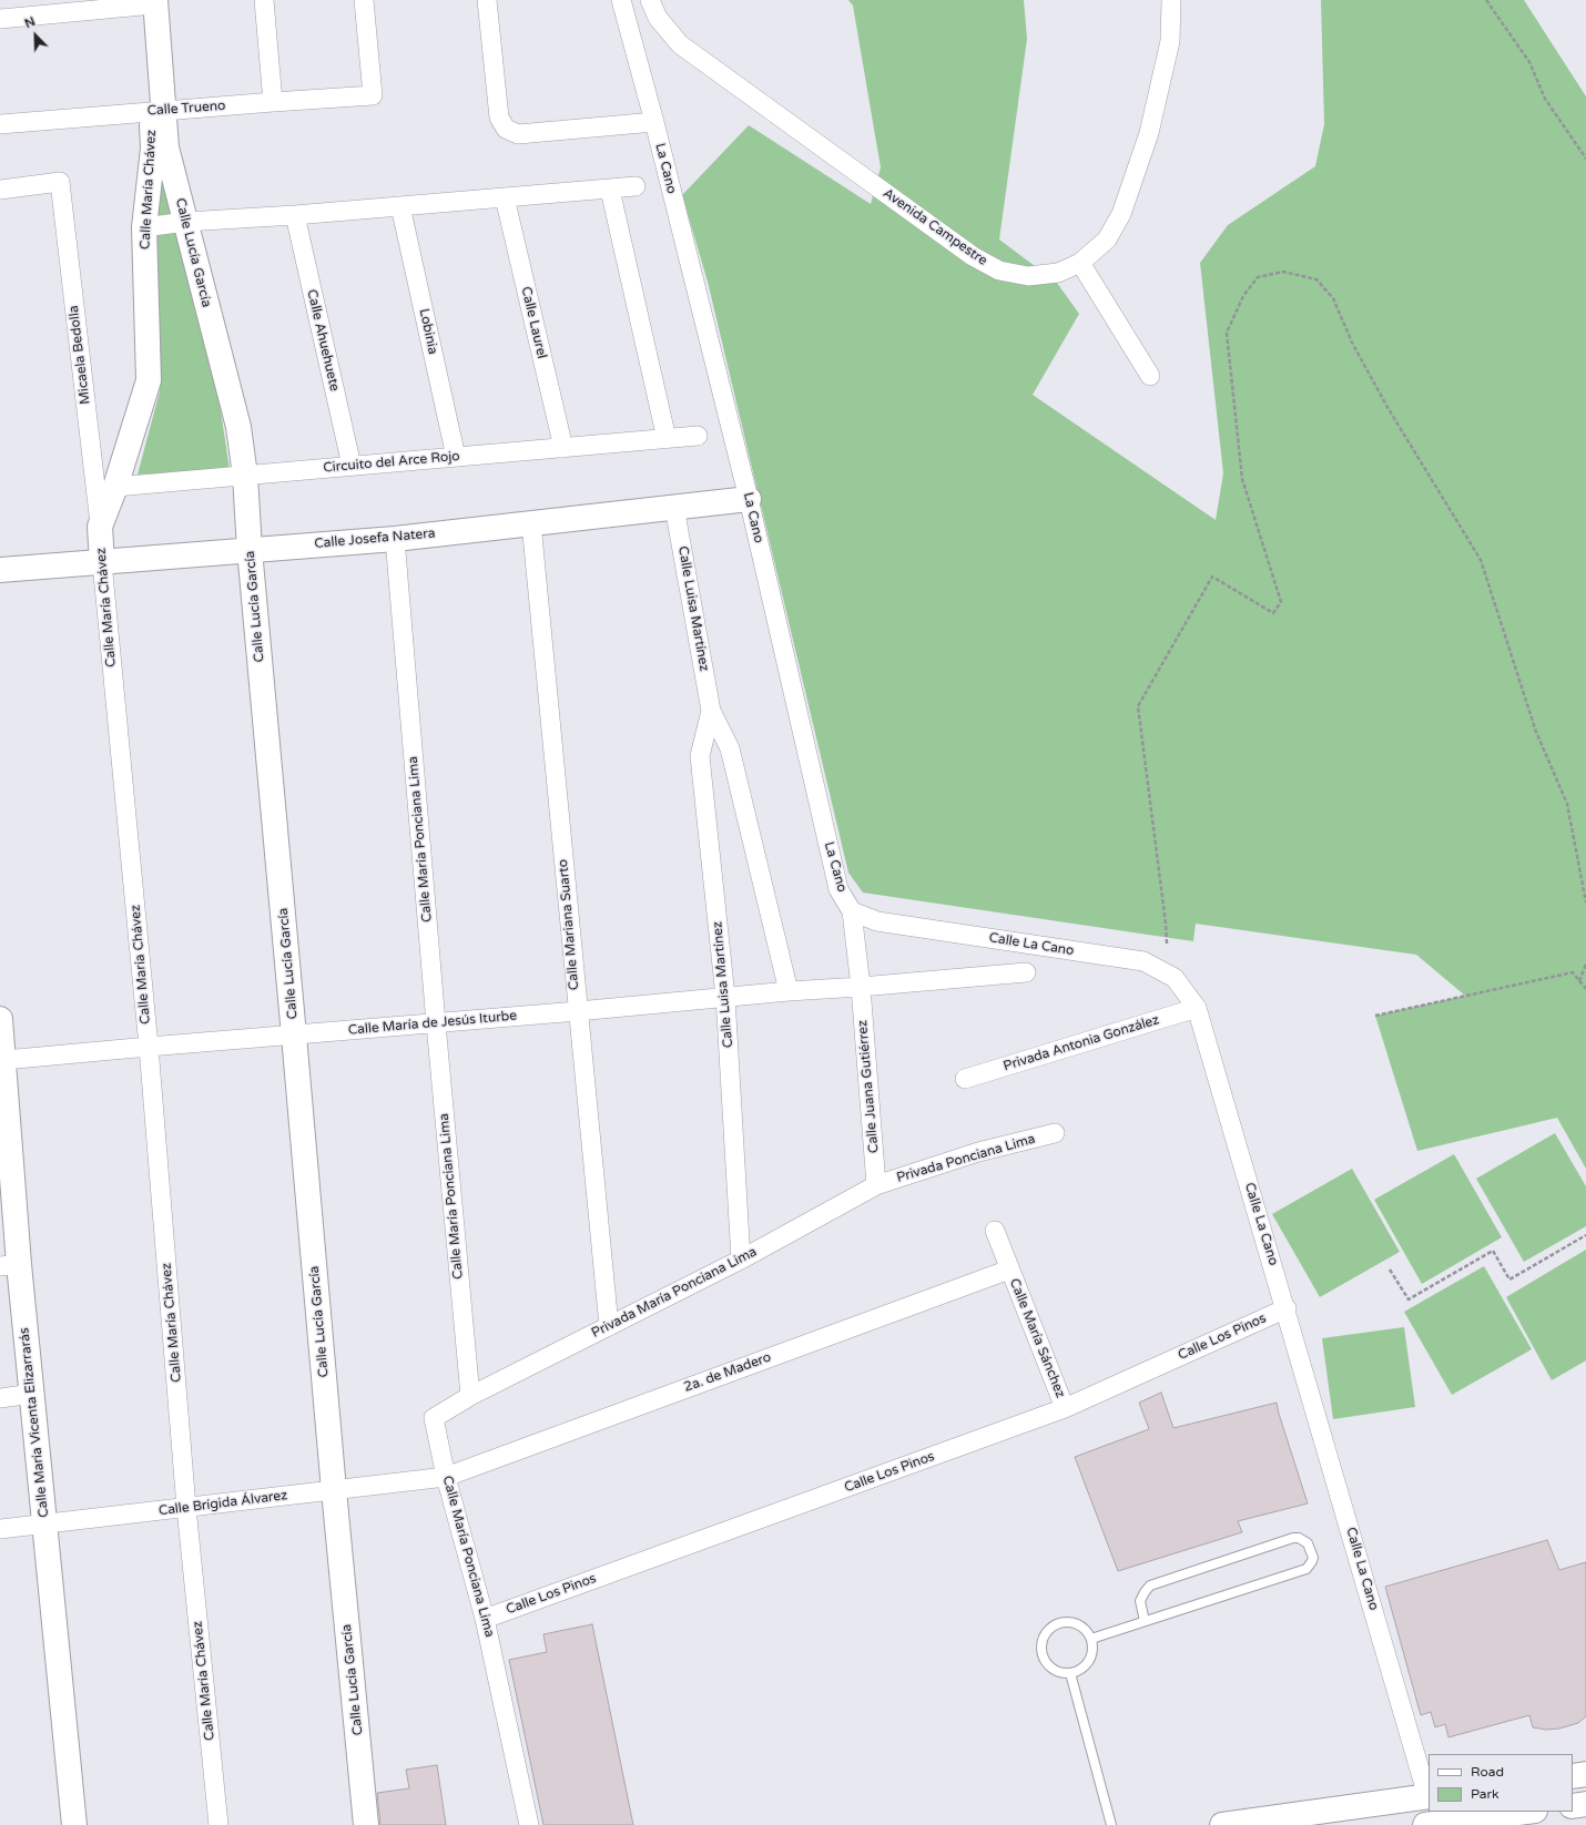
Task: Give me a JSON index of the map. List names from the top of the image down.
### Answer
{
  "streets": {
    "street": [
      "Calle Trueno",
      "La Cano",
      "Calle María Chávez",
      "Avenida Campestre",
      "Calle Lucía García",
      "Calle Laurel",
      "Lobinia",
      "Calle Ahuehuete",
      "Micaela Bedolla",
      "Circuito del Arce Rojo",
      "Calle Josefa Natera",
      "Calle Luisa Martínez",
      "Calle María Ponciana Lima",
      "Calle Mariana Suarto",
      "Calle La Cano",
      "Calle María de Jesús Iturbe",
      "Privada Antonia González",
      "Calle Juana Gutiérrez",
      "Privada Ponciana Lima",
      "Privada María Ponciana Lima",
      "Calle Los Pinos",
      "Calle María Sánchez",
      "2a. de Madero",
      "Calle María Vicenta Elizarrarás",
      "Calle Brígida Álvarez"
    ]
  },
  "crossings": [
    ["Calle Trueno", "Calle María Chávez"],
    ["Calle Trueno", "Calle Lucía García"],
    ["La Cano", "Calle Josefa Natera"],
    ["La Cano", "Calle La Cano"],
    ["La Cano", "Calle Juana Gutiérrez"],
    ["Calle María Chávez", "Calle Lucía García"],
    ["Calle María Chávez", "Micaela Bedolla"],
    ["Calle María Chávez", "Circuito del Arce Rojo"],
    ["Calle María Chávez", "Calle Josefa Natera"],
    ["Calle María Chávez", "Calle María de Jesús Iturbe"],
    ["Calle María Chávez", "Calle Brígida Álvarez"],
    ["Calle Lucía García", "Circuito del Arce Rojo"],
    ["Calle Lucía García", "Calle Josefa Natera"],
    ["Calle Lucía García", "Calle María de Jesús Iturbe"],
    ["Calle Lucía García", "Calle Brígida Álvarez"],
    ["Calle Laurel", "Circuito del Arce Rojo"],
    ["Lobinia", "Circuito del Arce Rojo"],
    ["Calle Ahuehuete", "Circuito del Arce Rojo"],
    ["Calle Josefa Natera", "Calle Luisa Martínez"],
    ["Calle Josefa Natera", "Calle María Ponciana Lima"],
    ["Calle Josefa Natera", "Calle Mariana Suarto"],
    ["Calle Luisa Martínez", "Calle María de Jesús Iturbe"],
    ["Calle Luisa Martínez", "Privada María Ponciana Lima"],
    ["Calle María Ponciana Lima", "Calle María de Jesús Iturbe"],
    ["Calle María Ponciana Lima", "Privada María Ponciana Lima"],
    ["Calle María Ponciana Lima", "Calle Los Pinos"],
    ["Calle María Ponciana Lima", "2a. de Madero"],
    ["Calle María Ponciana Lima", "Calle Brígida Álvarez"],
    ["Calle Mariana Suarto", "Calle María de Jesús Iturbe"],
    ["Calle Mariana Suarto", "Privada María Ponciana Lima"],
    ["Calle La Cano", "Privada Antonia González"],
    ["Calle La Cano", "Calle Juana Gutiérrez"],
    ["Calle La Cano", "Calle Los Pinos"],
    ["Calle María de Jesús Iturbe", "Calle Juana Gutiérrez"],
    ["Calle María de Jesús Iturbe", "Calle María Vicenta Elizarrarás"],
    ["Calle Juana Gutiérrez", "Privada Ponciana Lima"],
    ["Calle Juana Gutiérrez", "Privada María Ponciana Lima"],
    ["Privada Ponciana Lima", "Privada María Ponciana Lima"],
    ["Calle Los Pinos", "Calle María Sánchez"],
    ["Calle María Sánchez", "2a. de Madero"],
    ["2a. de Madero", "Calle Brígida Álvarez"],
    ["Calle María Vicenta Elizarrarás", "Calle Brígida Álvarez"]
  ],
  "legend": ["Road", "Park"],
  "north": "top left"
}
